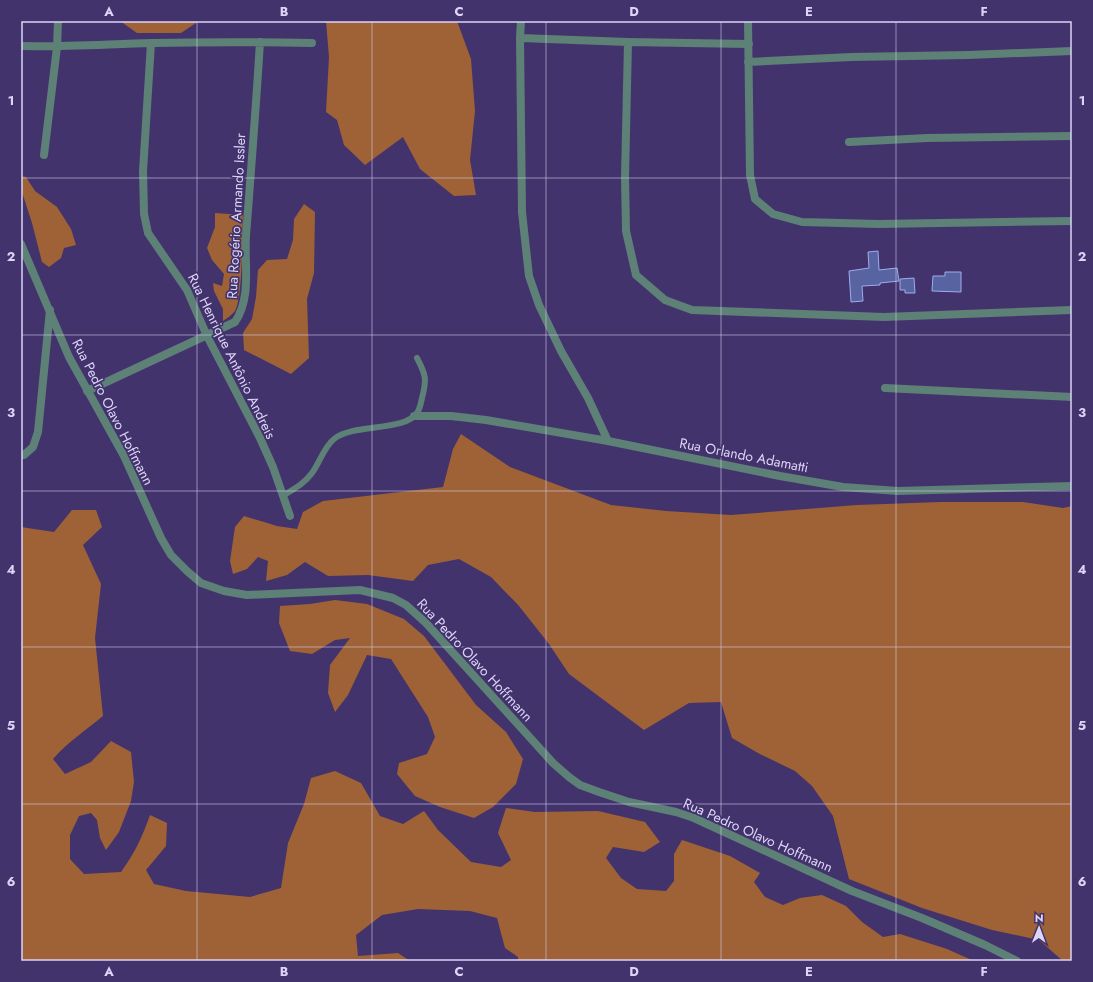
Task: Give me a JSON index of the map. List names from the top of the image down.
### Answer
{
  "streets": {
    "street": [
      "Rua Rogério Armando Issler",
      "Rua Henrique Antônio Andreis",
      "Rua Pedro Olavo Hoffmann",
      "Rua Orlando Adamatti"
    ]
  },
  "crossings": [
    ["Rua Rogério Armando Issler", "Rua Henrique Antônio Andreis"],
    ["Rua Rogério Armando Issler", "Rua Pedro Olavo Hoffmann"],
    ["Rua Henrique Antônio Andreis", "Rua Orlando Adamatti"]
  ],
  "north": "top",
  "grid": {
    "columns": [
      "A",
      "B",
      "C",
      "D",
      "E",
      "F"
    ],
    "rows": [
      "1",
      "2",
      "3",
      "4",
      "5",
      "6"
    ]
  }
}
